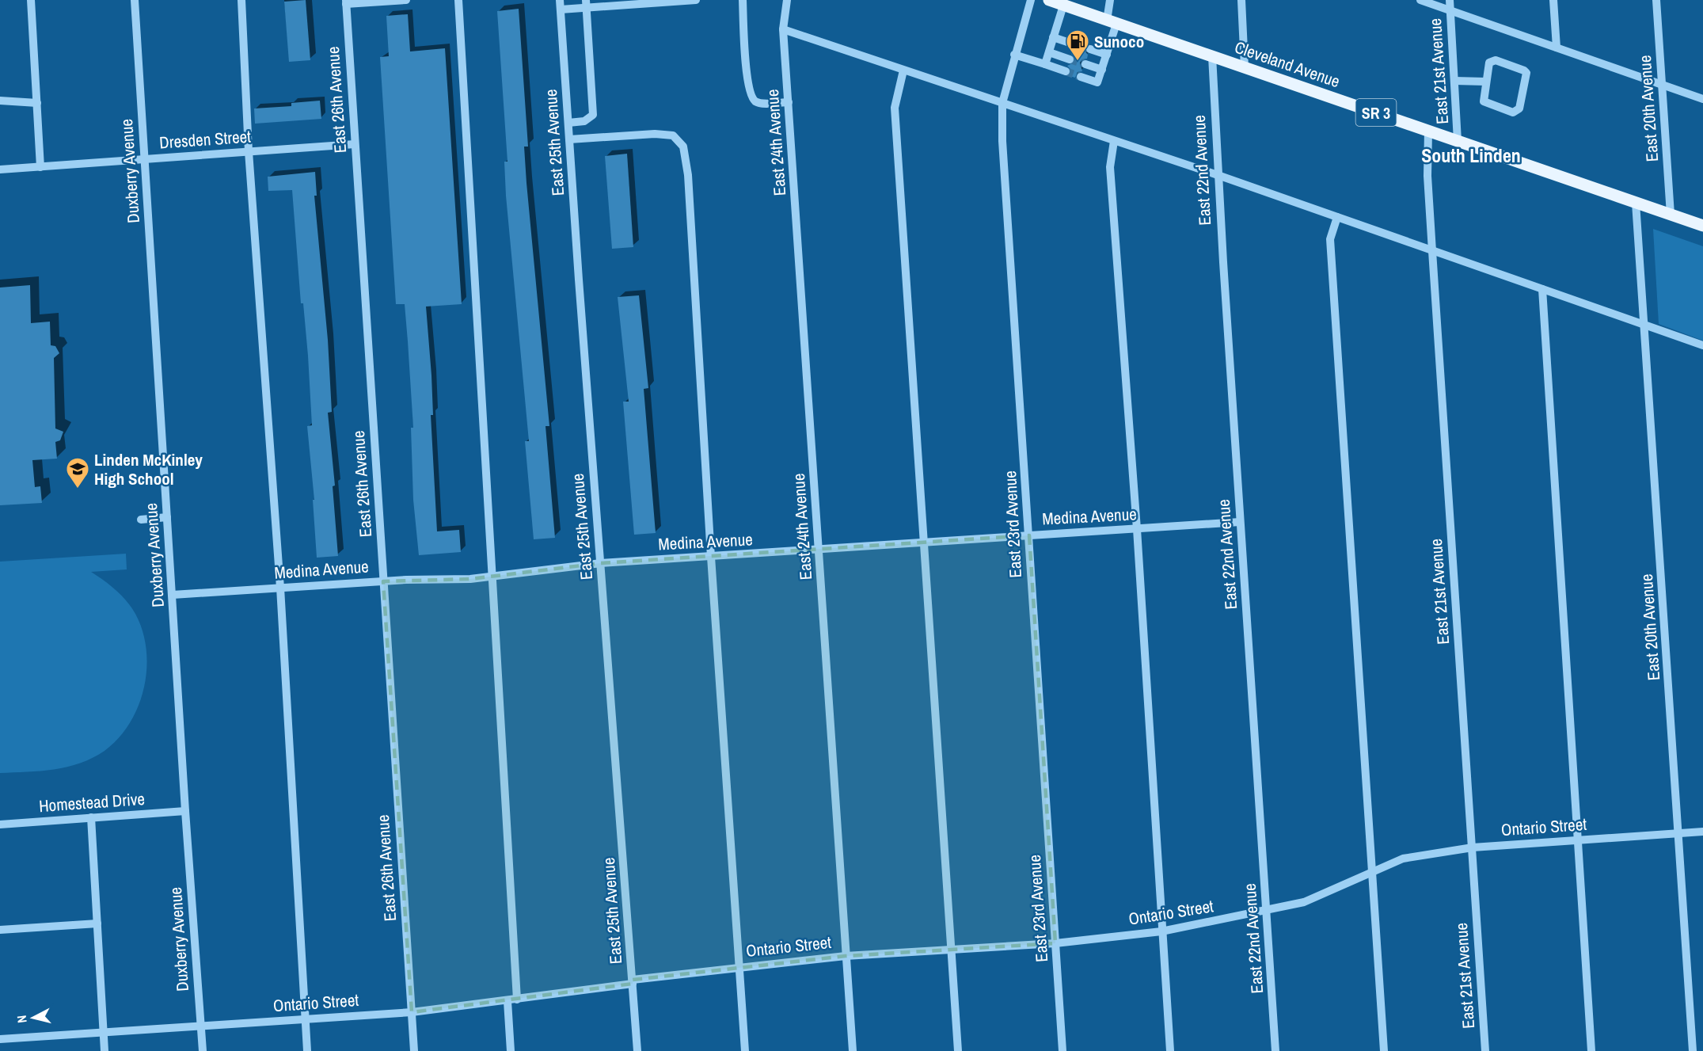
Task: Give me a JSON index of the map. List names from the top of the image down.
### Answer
{
  "streets": {
    "main road": ["Cleveland Avenue", "SR 3"],
    "street": [
      "East 21st Avenue",
      "East 26th Avenue",
      "East 20th Avenue",
      "Dresden Street",
      "East 25th Avenue",
      "East 24th Avenue",
      "East 22nd Avenue",
      "Duxberry Avenue",
      "Medina Avenue",
      "East 23rd Avenue",
      "Homestead Drive",
      "Ontario Street"
    ]
  },
  "crossings": [
    ["Cleveland Avenue", "East 21st Avenue"],
    ["Cleveland Avenue", "East 20th Avenue"],
    ["Cleveland Avenue", "East 22nd Avenue"],
    ["East 21st Avenue", "Ontario Street"],
    ["East 26th Avenue", "Dresden Street"],
    ["East 26th Avenue", "Medina Avenue"],
    ["East 26th Avenue", "Ontario Street"],
    ["East 20th Avenue", "Ontario Street"],
    ["Dresden Street", "Duxberry Avenue"],
    ["East 25th Avenue", "Medina Avenue"],
    ["East 25th Avenue", "Ontario Street"],
    ["East 24th Avenue", "Medina Avenue"],
    ["East 24th Avenue", "Ontario Street"],
    ["East 22nd Avenue", "Medina Avenue"],
    ["East 22nd Avenue", "Ontario Street"],
    ["Duxberry Avenue", "Medina Avenue"],
    ["Duxberry Avenue", "Homestead Drive"],
    ["Duxberry Avenue", "Ontario Street"],
    ["Medina Avenue", "East 23rd Avenue"],
    ["East 23rd Avenue", "Ontario Street"]
  ],
  "districts": ["South Linden"],
  "places": {
    "fuel station": ["Sunoco"],
    "school or university": ["Linden McKinley High School"]
  },
  "north": "left"
}
